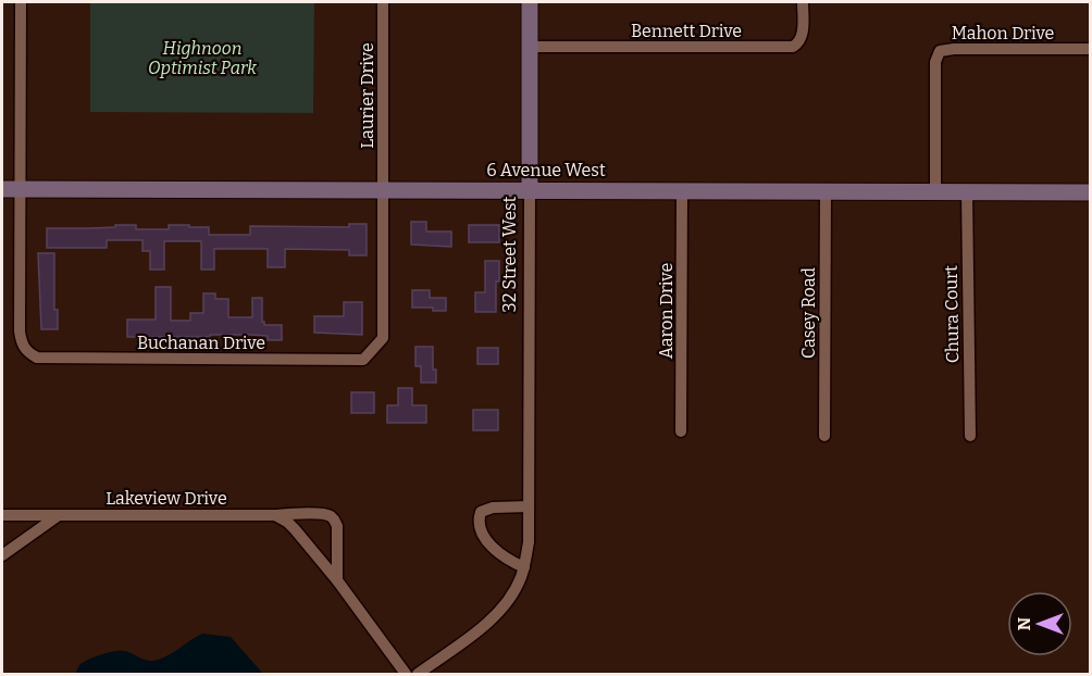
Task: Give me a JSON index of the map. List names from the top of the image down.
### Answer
{
  "streets": {
    "street": [
      "Bennett Drive",
      "Mahon Drive",
      "Laurier Drive",
      "6 Avenue West",
      "32 Street West",
      "Aaron Drive",
      "Casey Road",
      "Chura Court",
      "Buchanan Drive",
      "Lakeview Drive"
    ]
  },
  "crossings": [
    ["Bennett Drive", "32 Street West"],
    ["Mahon Drive", "6 Avenue West"],
    ["Laurier Drive", "6 Avenue West"],
    ["Laurier Drive", "Buchanan Drive"],
    ["6 Avenue West", "32 Street West"],
    ["6 Avenue West", "Aaron Drive"],
    ["6 Avenue West", "Casey Road"],
    ["6 Avenue West", "Chura Court"],
    ["6 Avenue West", "Buchanan Drive"]
  ],
  "parks": ["Highnoon Optimist Park"],
  "north": "left"
}
